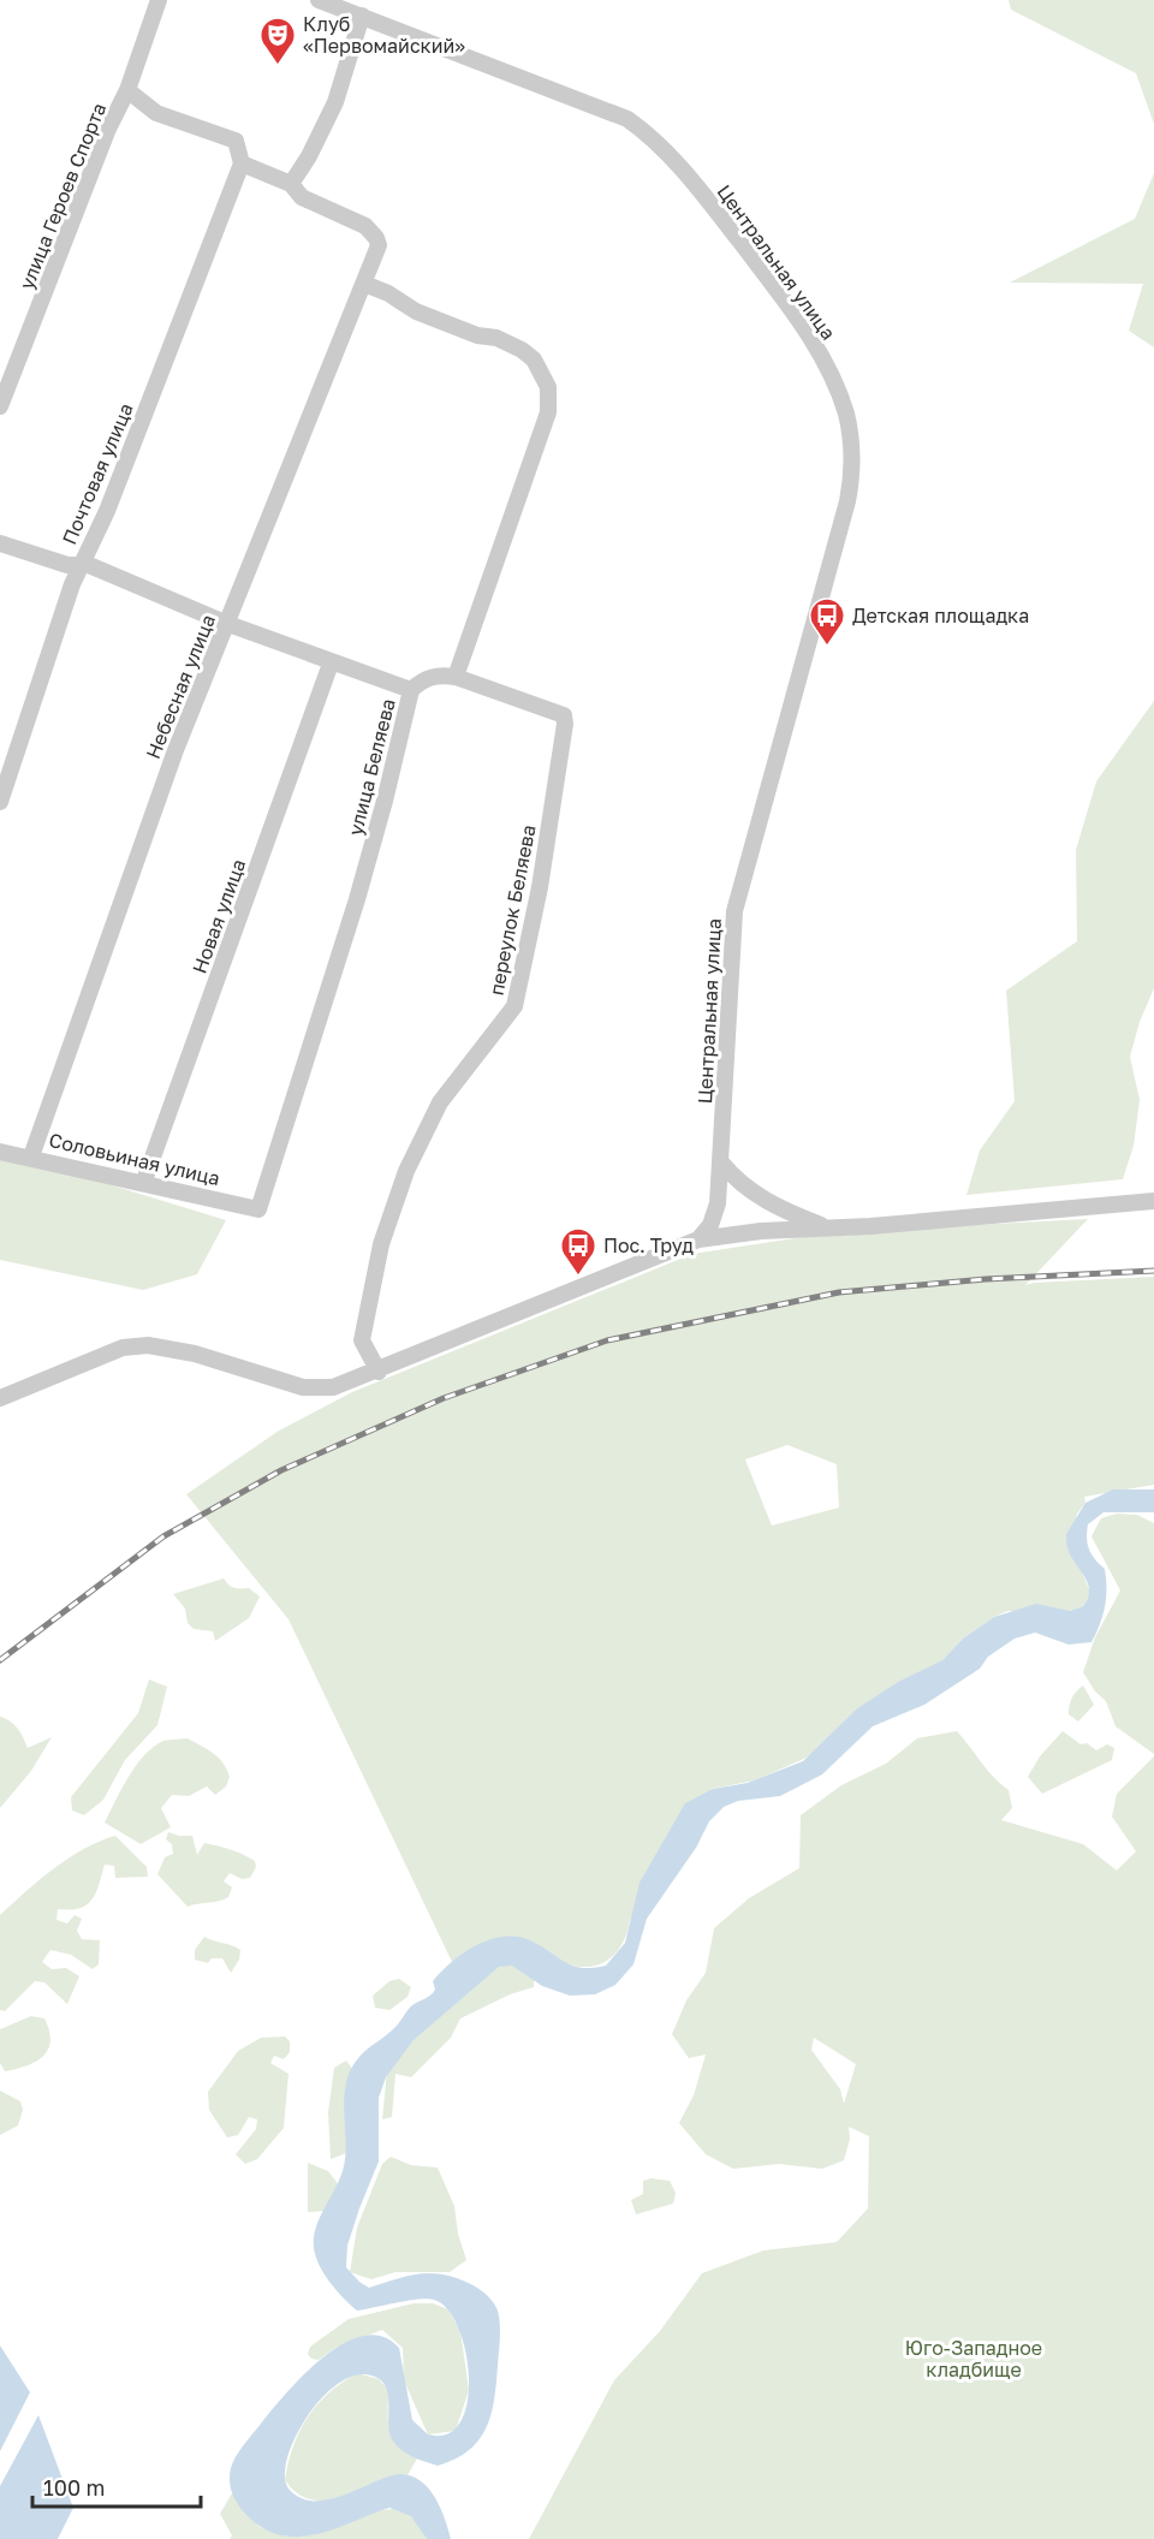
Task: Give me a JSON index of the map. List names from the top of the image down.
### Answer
{
  "streets": {
    "street": [
      "улица Героев Спорта",
      "Центральная улица",
      "Почтовая улица",
      "Небесная улица",
      "улица Беляева",
      "переулок Беляева",
      "Новая улица",
      "Соловьиная улица"
    ]
  },
  "crossings": [
    ["Небесная улица", "Соловьиная улица"],
    ["улица Беляева", "переулок Беляева"],
    ["улица Беляева", "Соловьиная улица"],
    ["Новая улица", "Соловьиная улица"]
  ],
  "parks": ["Юго-Западное кладбище"],
  "places": {
    "theatre": ["Клуб «Первомайский»"],
    "bus stop": ["Детская площадка", "Пос. Труд"]
  },
  "scale_bar": "100 m"
}
